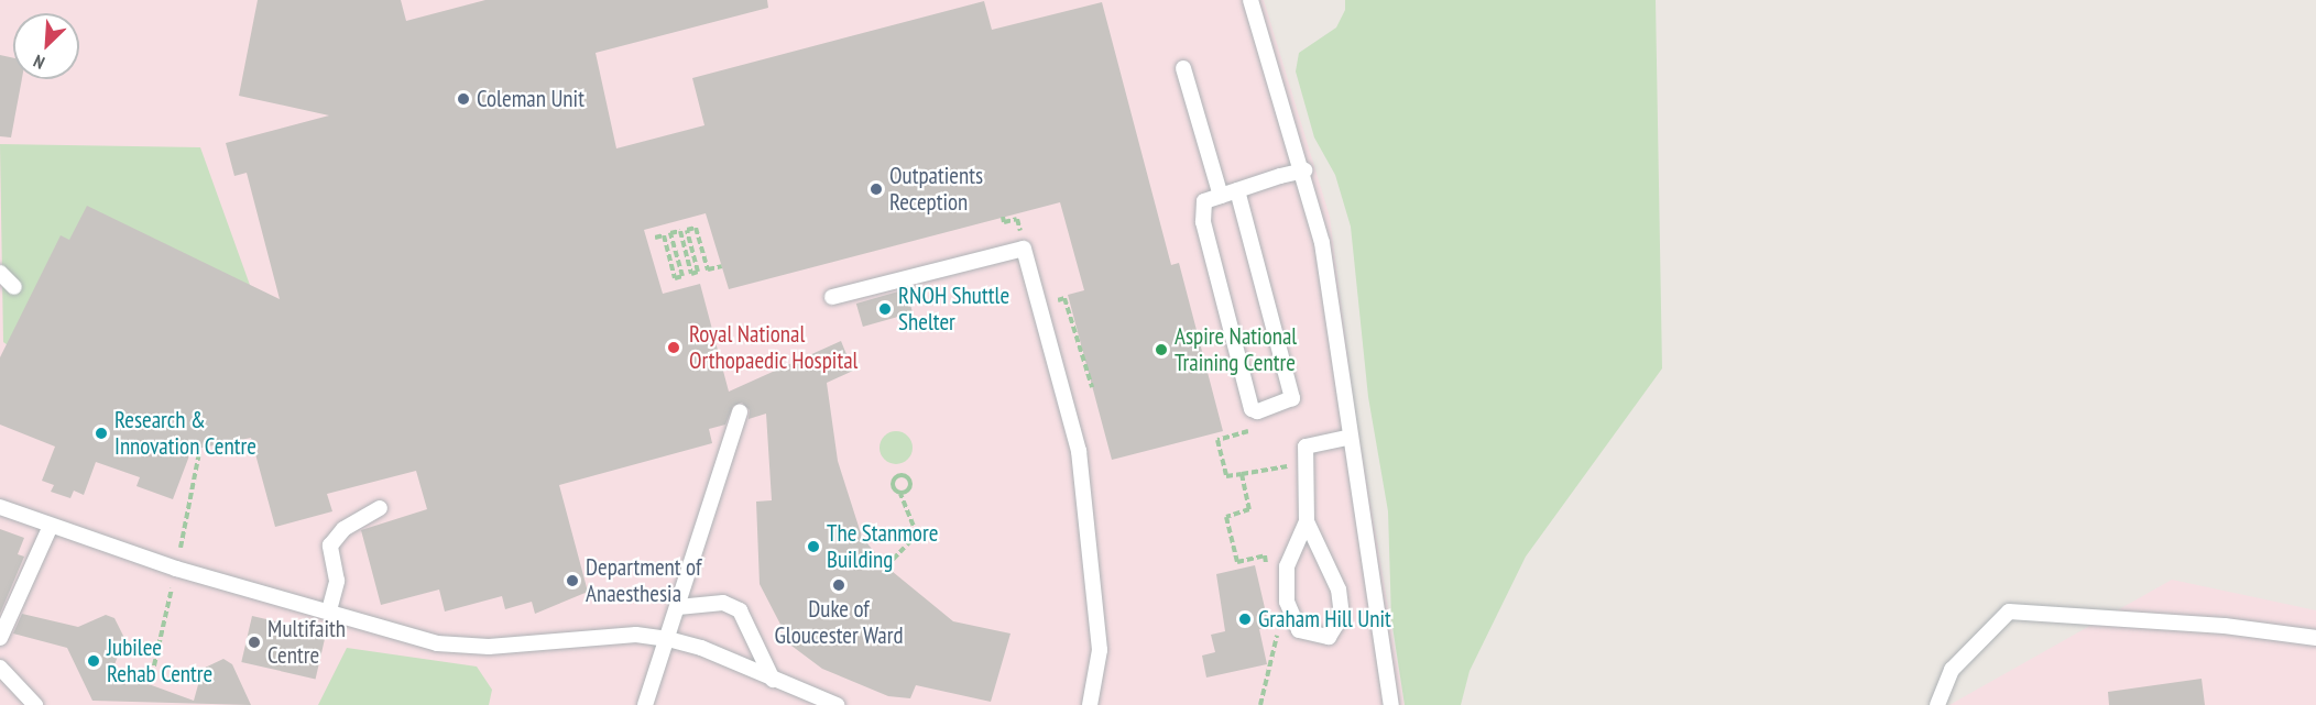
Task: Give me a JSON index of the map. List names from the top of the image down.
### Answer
{
  "places": [
    "Coleman Unit",
    "Outpatients Reception",
    "RNOH Shuttle Shelter",
    "Royal National Orthopaedic Hospital",
    "Aspire National Training Centre",
    "Research & Innovation Centre",
    "The Stanmore Building",
    "Department of Anaesthesia",
    "Duke of Gloucester Ward",
    "Graham Hill Unit",
    "Multifaith Centre",
    "Jubilee Rehab Centre"
  ],
  "north": "bottom left"
}
